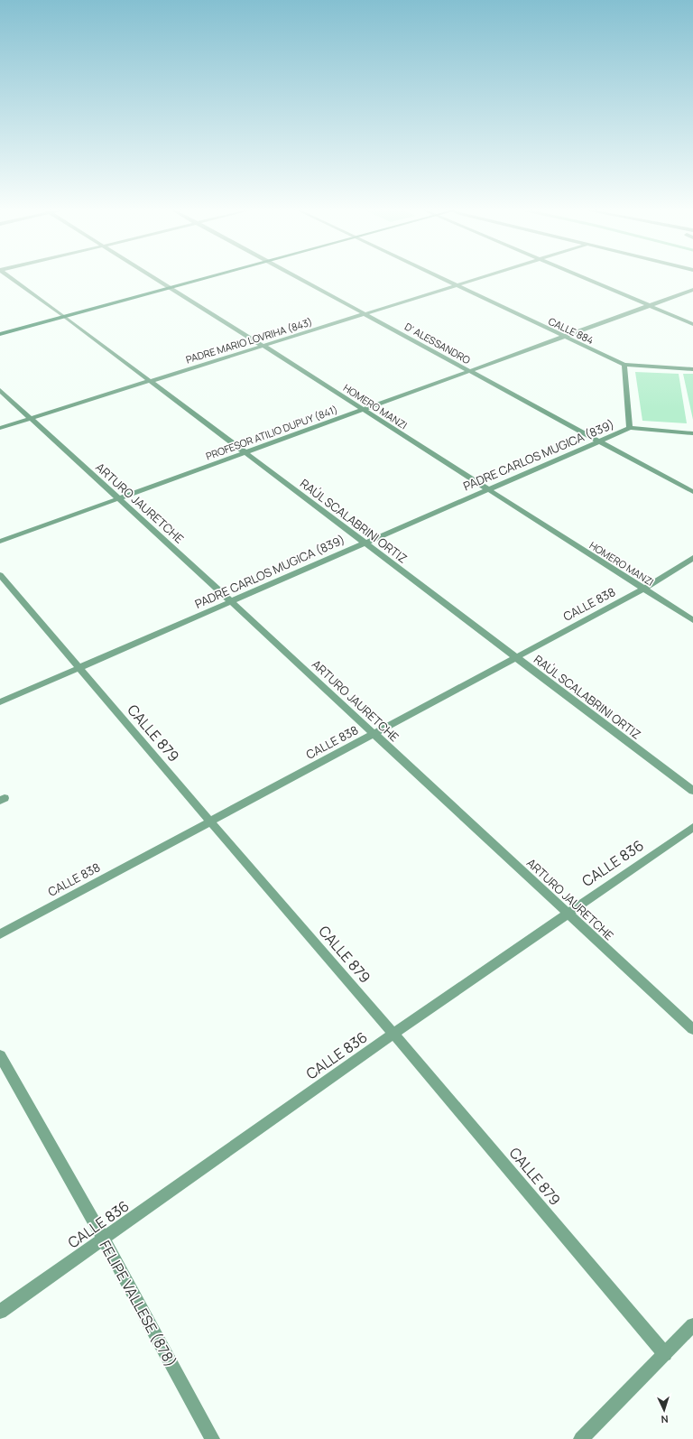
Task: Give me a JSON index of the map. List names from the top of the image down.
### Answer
{
  "streets": {
    "street": [
      "CALLE 884",
      "PADRE MARIO LOVRIHA (843)",
      "D' ALESSANDRO",
      "HOMERO MANZI",
      "PROFESOR ATILIO DUPUY (841)",
      "PADRE CARLOS MUGICA (839)",
      "ARTURO JAURETCHE",
      "RAÚL SCALABRINI ORTIZ",
      "CALLE 838",
      "CALLE 879",
      "CALLE 836",
      "FELIPE VALLESE (878)"
    ]
  },
  "crossings": [
    ["CALLE 884", "PADRE MARIO LOVRIHA (843)"],
    ["CALLE 884", "PROFESOR ATILIO DUPUY (841)"],
    ["PADRE MARIO LOVRIHA (843)", "D' ALESSANDRO"],
    ["PADRE MARIO LOVRIHA (843)", "HOMERO MANZI"],
    ["PADRE MARIO LOVRIHA (843)", "ARTURO JAURETCHE"],
    ["PADRE MARIO LOVRIHA (843)", "RAÚL SCALABRINI ORTIZ"],
    ["D' ALESSANDRO", "PROFESOR ATILIO DUPUY (841)"],
    ["D' ALESSANDRO", "PADRE CARLOS MUGICA (839)"],
    ["HOMERO MANZI", "PROFESOR ATILIO DUPUY (841)"],
    ["HOMERO MANZI", "PADRE CARLOS MUGICA (839)"],
    ["HOMERO MANZI", "CALLE 838"],
    ["PROFESOR ATILIO DUPUY (841)", "ARTURO JAURETCHE"],
    ["PROFESOR ATILIO DUPUY (841)", "RAÚL SCALABRINI ORTIZ"],
    ["PADRE CARLOS MUGICA (839)", "ARTURO JAURETCHE"],
    ["PADRE CARLOS MUGICA (839)", "RAÚL SCALABRINI ORTIZ"],
    ["PADRE CARLOS MUGICA (839)", "CALLE 879"],
    ["ARTURO JAURETCHE", "CALLE 838"],
    ["ARTURO JAURETCHE", "CALLE 836"],
    ["RAÚL SCALABRINI ORTIZ", "CALLE 838"],
    ["CALLE 838", "CALLE 879"],
    ["CALLE 879", "CALLE 836"],
    ["CALLE 836", "FELIPE VALLESE (878)"]
  ],
  "north": "bottom"
}
